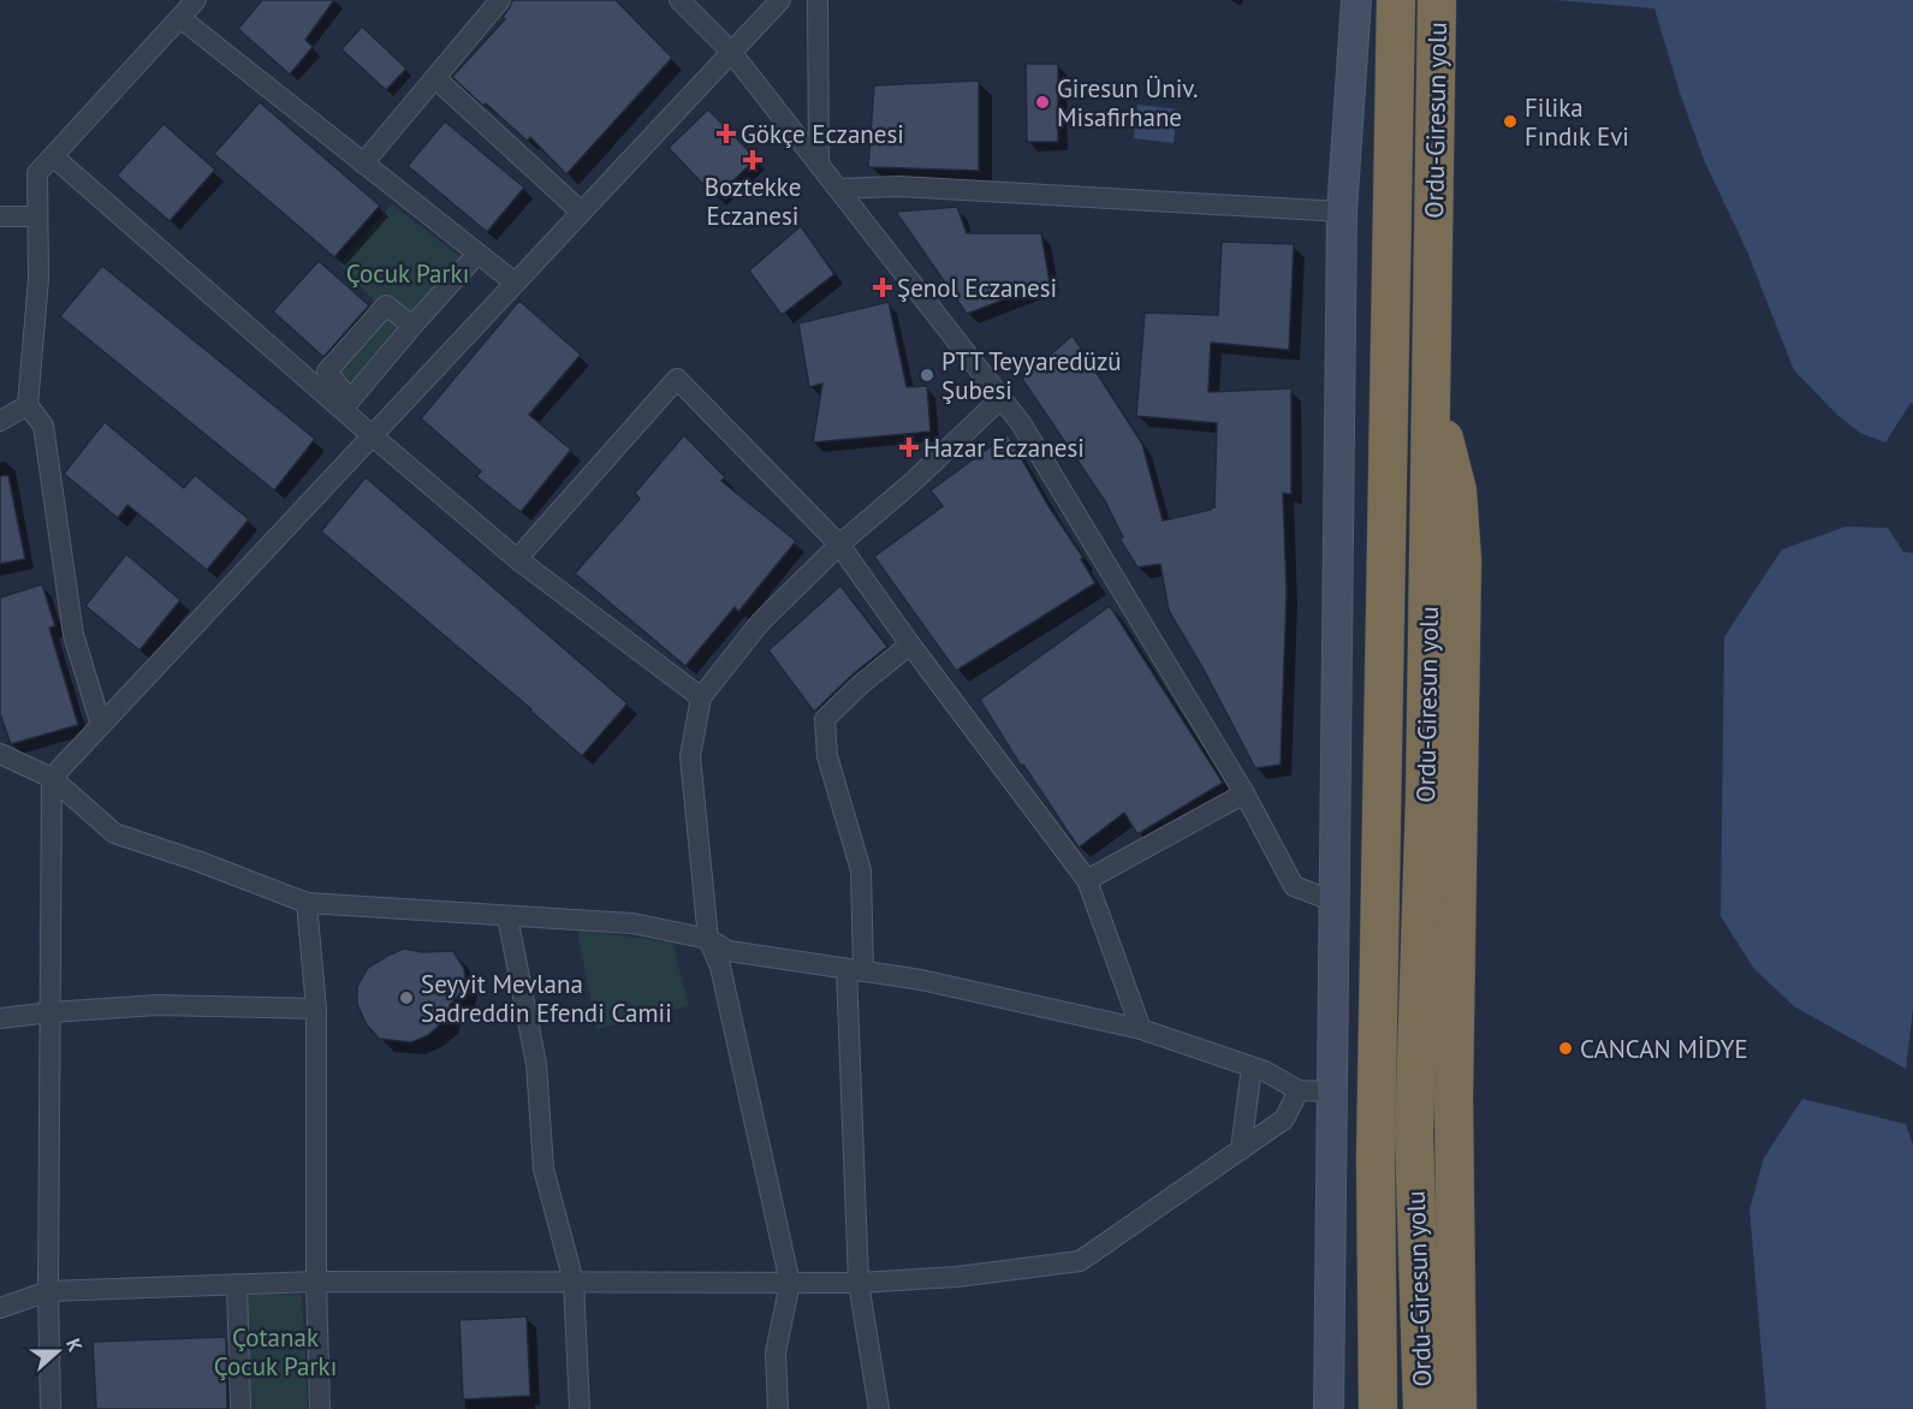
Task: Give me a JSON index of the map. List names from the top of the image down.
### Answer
{
  "streets": {
    "highway": ["Ordu-Giresun yolu"]
  },
  "parks": ["Çocuk Parkı", "Çotanak Çocuk Parkı"],
  "places": {
    "other": [
      "Giresun Üniv. Misafirhane",
      "Filika Fındık Evi",
      "PTT Teyyaredüzü Şubesi",
      "Seyyit Mevlana Sadreddin Efendi Camii",
      "CANCAN MİDYE"
    ],
    "health": [
      "Gökçe Eczanesi",
      "Boztekke Eczanesi",
      "Şenol Eczanesi",
      "Hazar Eczanesi"
    ]
  },
  "north": "right"
}
